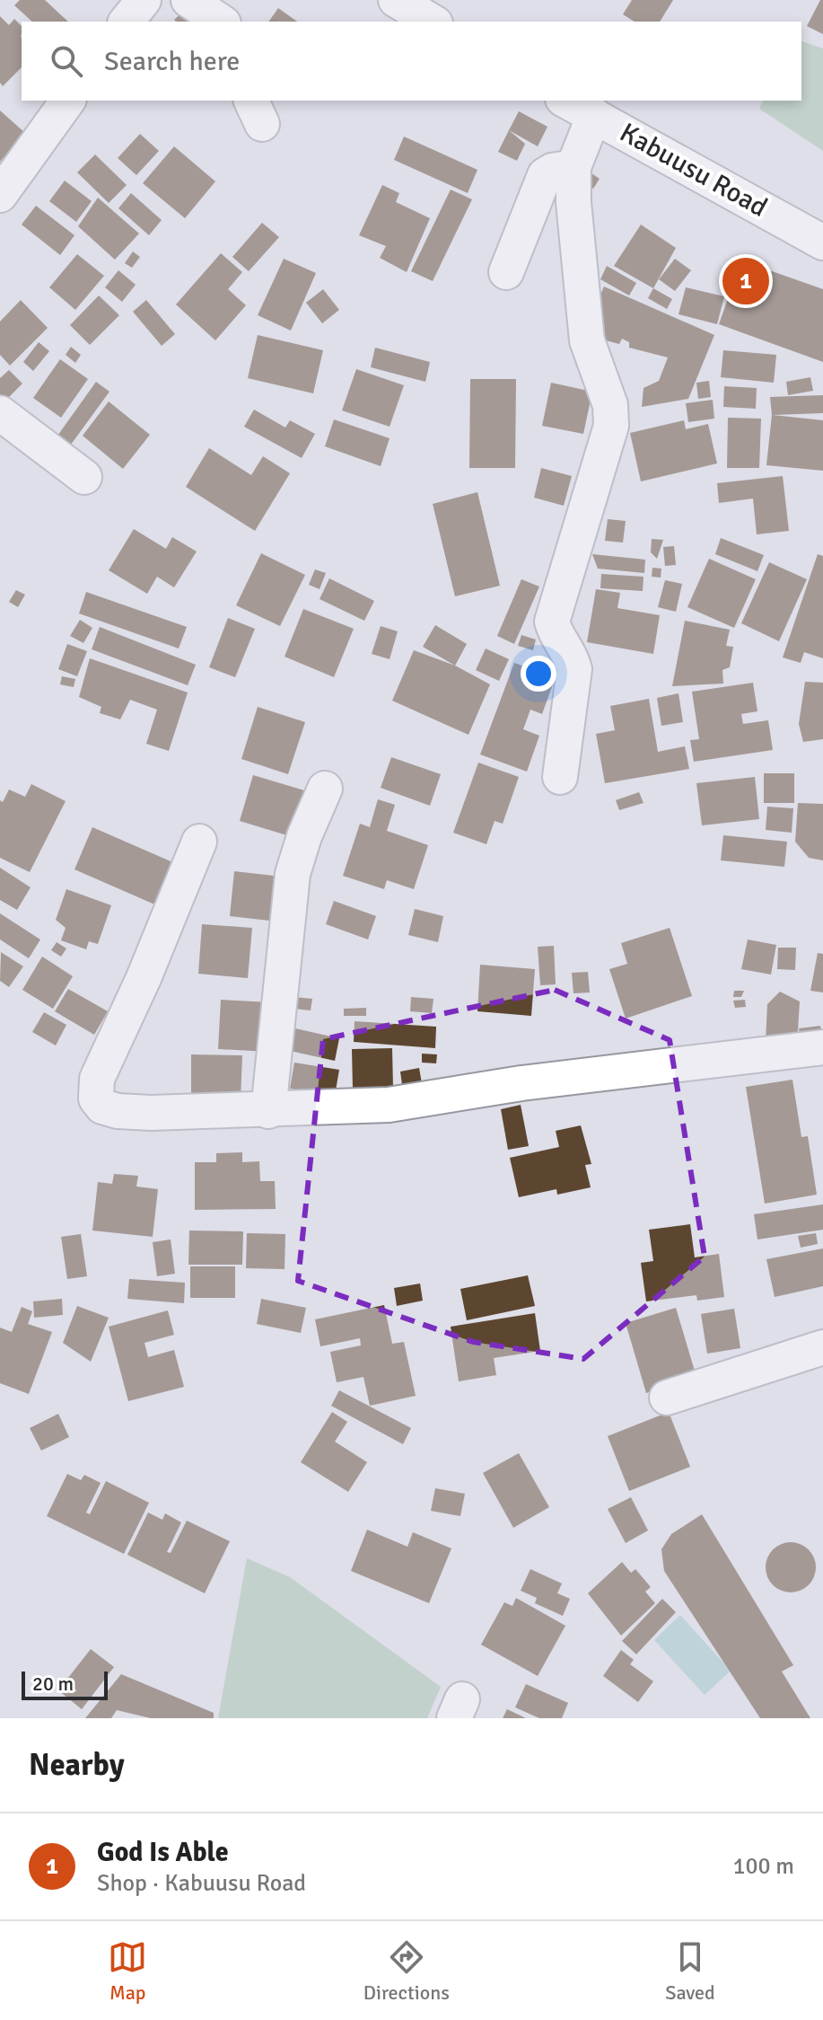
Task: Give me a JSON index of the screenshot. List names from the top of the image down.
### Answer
{
  "streets": {
    "street": ["Kabuusu Road"]
  },
  "scale_bar": "20 m",
  "page": {
    "search": "Search here",
    "pins": "1",
    "scale": "20 m",
    "heading": "Nearby",
    "list": [
      {
        "mark": "1",
        "name": "God Is Able",
        "note": "Shop · Kabuusu Road",
        "value": "100 m"
      }
    ],
    "nav": ["Map", "Directions", "Saved"]
  }
}
